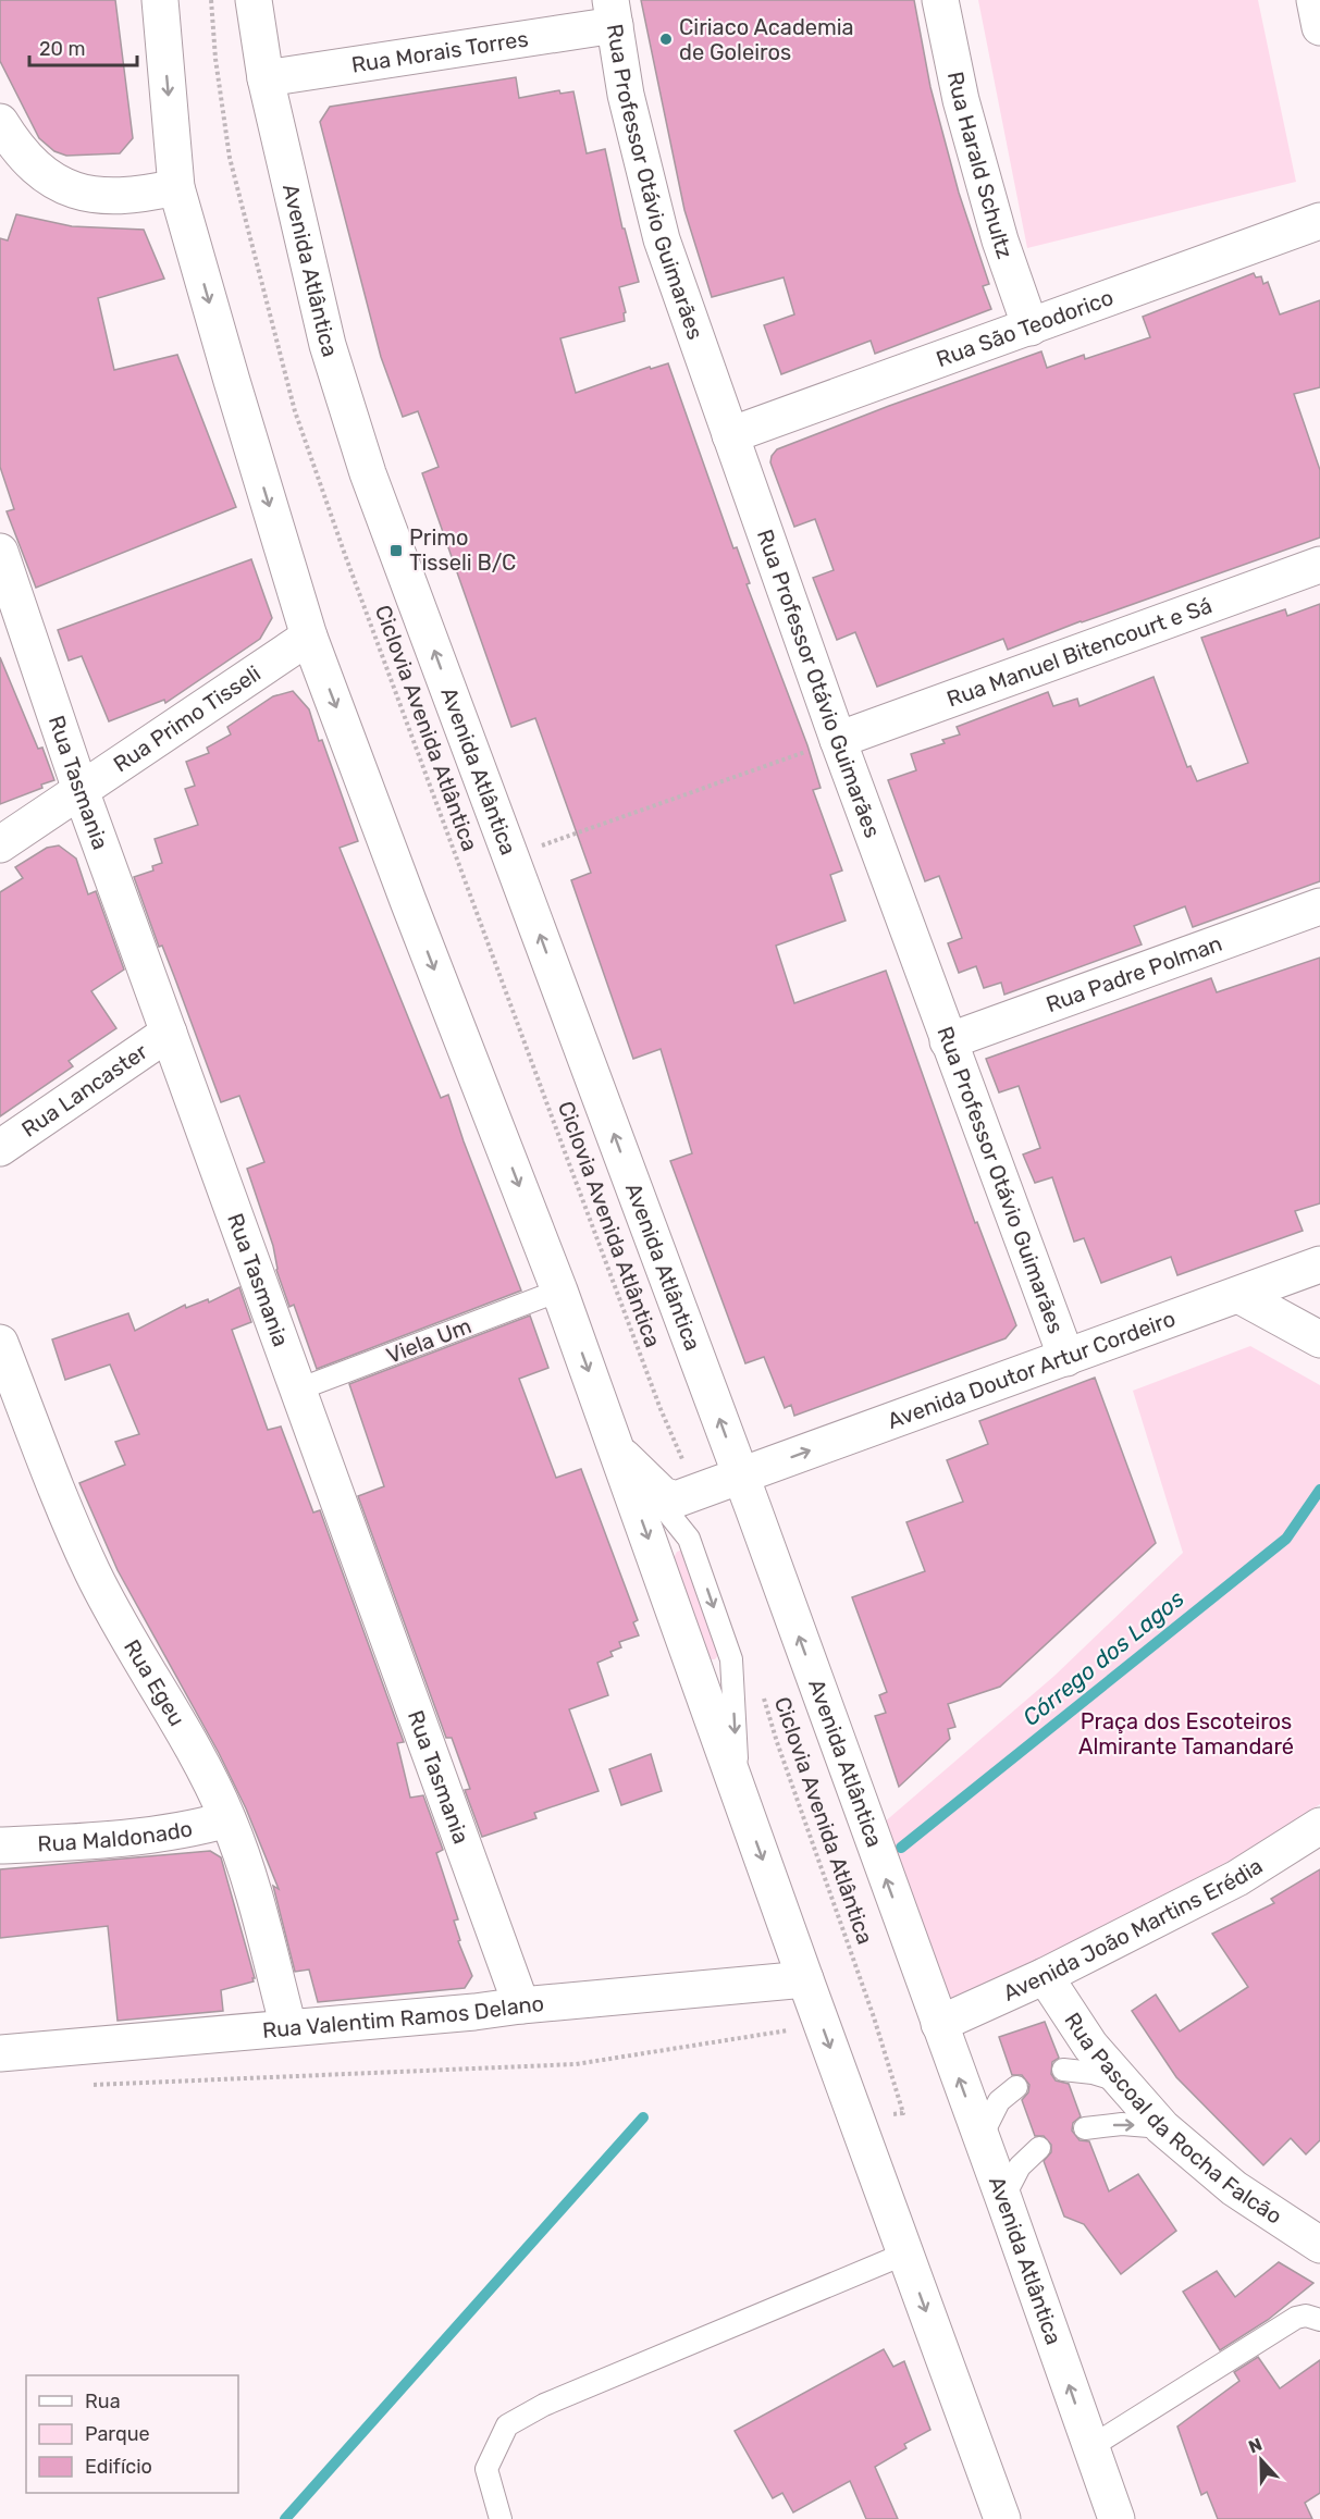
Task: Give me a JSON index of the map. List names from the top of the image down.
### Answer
{
  "streets": {
    "street": [
      "Rua Morais Torres",
      "Rua Harald Schultz",
      "Rua Professor Otávio Guimarães",
      "Avenida Atlântica",
      "Rua São Teodorico",
      "Rua Manuel Bitencourt e Sá",
      "Rua Primo Tisseli",
      "Rua Tasmania",
      "Rua Padre Polman",
      "Rua Lancaster",
      "Avenida Doutor Artur Cordeiro",
      "Rua Egeu",
      "Rua Maldonado",
      "Avenida João Martins Erédia",
      "Rua Valentim Ramos Delano",
      "Rua Pascoal da Rocha Falcão"
    ],
    "lane": ["Viela Um"],
    "path": ["Ciclovia Avenida Atlântica"]
  },
  "crossings": [
    ["Rua Morais Torres", "Rua Professor Otávio Guimarães"],
    ["Rua Morais Torres", "Avenida Atlântica"],
    ["Rua Harald Schultz", "Rua São Teodorico"],
    ["Rua Professor Otávio Guimarães", "Rua São Teodorico"],
    ["Rua Professor Otávio Guimarães", "Rua Manuel Bitencourt e Sá"],
    ["Rua Professor Otávio Guimarães", "Rua Padre Polman"],
    ["Rua Professor Otávio Guimarães", "Avenida Doutor Artur Cordeiro"],
    ["Avenida Atlântica", "Avenida Doutor Artur Cordeiro"],
    ["Avenida Atlântica", "Avenida João Martins Erédia"],
    ["Rua Primo Tisseli", "Rua Tasmania"],
    ["Rua Tasmania", "Rua Lancaster"],
    ["Rua Tasmania", "Viela Um"],
    ["Rua Tasmania", "Rua Valentim Ramos Delano"],
    ["Rua Egeu", "Rua Maldonado"],
    ["Rua Egeu", "Rua Valentim Ramos Delano"],
    ["Avenida João Martins Erédia", "Rua Pascoal da Rocha Falcão"]
  ],
  "one_way": ["Avenida Doutor Artur Cordeiro"],
  "water": ["Córrego dos Lagos"],
  "parks": ["Praça dos Escoteiros Almirante Tamandaré"],
  "places": {
    "other": ["Ciriaco Academia de Goleiros"],
    "transit": ["Primo Tisseli B/C"]
  },
  "legend": ["Rua", "Parque", "Edifício"],
  "scale_bar": "20 m",
  "north": "top"
}
